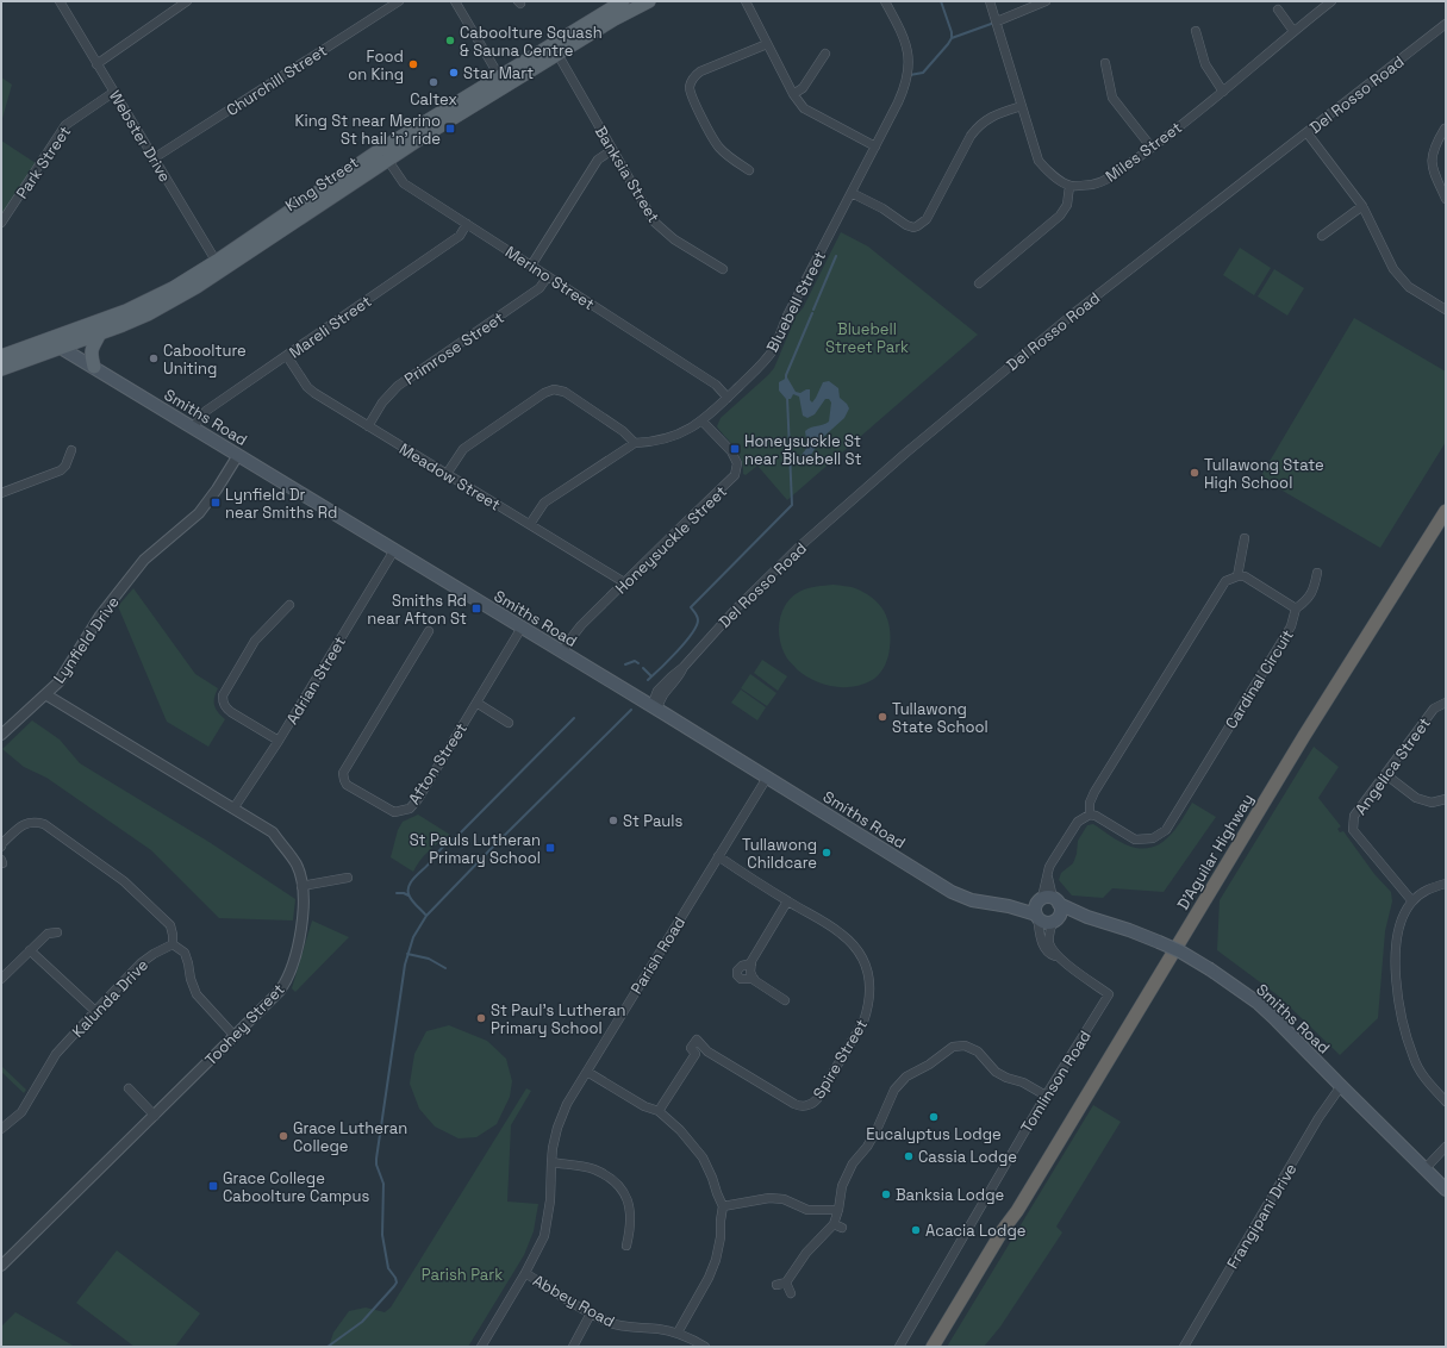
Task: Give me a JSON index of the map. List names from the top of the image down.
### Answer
{
  "streets": {
    "highway": ["D'Aguilar Highway"],
    "main road": ["King Street", "Smiths Road"],
    "street": [
      "Churchill Street",
      "Del Rosso Road",
      "Webster Drive",
      "Miles Street",
      "Park Street",
      "Banksia Street",
      "Merino Street",
      "Bluebell Street",
      "Mareli Street",
      "Primrose Street",
      "Meadow Street",
      "Honeysuckle Street",
      "Lynfield Drive",
      "Cardinal Circuit",
      "Adrian Street",
      "Afton Street",
      "Angelica Street",
      "Parish Road",
      "Kalunda Drive",
      "Toohey Street",
      "Spire Street",
      "Tomlinson Road",
      "Frangipani Drive",
      "Abbey Road"
    ]
  },
  "crossings": [
    ["Churchill Street", "Webster Drive"],
    ["Del Rosso Road", "Smiths Road"],
    ["Webster Drive", "Park Street"],
    ["Webster Drive", "King Street"],
    ["Banksia Street", "King Street"],
    ["King Street", "Merino Street"],
    ["King Street", "Smiths Road"],
    ["Merino Street", "Bluebell Street"],
    ["Merino Street", "Mareli Street"],
    ["Merino Street", "Primrose Street"],
    ["Bluebell Street", "Meadow Street"],
    ["Bluebell Street", "Honeysuckle Street"],
    ["Mareli Street", "Smiths Road"],
    ["Mareli Street", "Meadow Street"],
    ["Primrose Street", "Meadow Street"],
    ["Smiths Road", "Honeysuckle Street"],
    ["Smiths Road", "Lynfield Drive"],
    ["Smiths Road", "Adrian Street"],
    ["Smiths Road", "Afton Street"],
    ["Smiths Road", "Parish Road"],
    ["Smiths Road", "Tomlinson Road"],
    ["Smiths Road", "Frangipani Drive"],
    ["Meadow Street", "Honeysuckle Street"],
    ["Lynfield Drive", "Toohey Street"],
    ["Adrian Street", "Toohey Street"],
    ["Parish Road", "Spire Street"],
    ["Parish Road", "Abbey Road"]
  ],
  "parks": ["Bluebell Street Park", "Parish Park"],
  "places": {
    "other": [
      "Caboolture Squash & Sauna Centre",
      "Food on King",
      "Star Mart",
      "Caltex",
      "Caboolture Uniting",
      "Tullawong State High School",
      "Tullawong State School",
      "St Pauls",
      "Tullawong Childcare",
      "St Paul's Lutheran Primary School",
      "Eucalyptus Lodge",
      "Grace Lutheran College",
      "Cassia Lodge",
      "Banksia Lodge",
      "Acacia Lodge"
    ],
    "transit": [
      "King St near Merino St hail 'n' ride",
      "Honeysuckle St near Bluebell St",
      "Lynfield Dr near Smiths Rd",
      "Smiths Rd near Afton St",
      "St Pauls Lutheran Primary School",
      "Grace College Caboolture Campus"
    ]
  }
}
